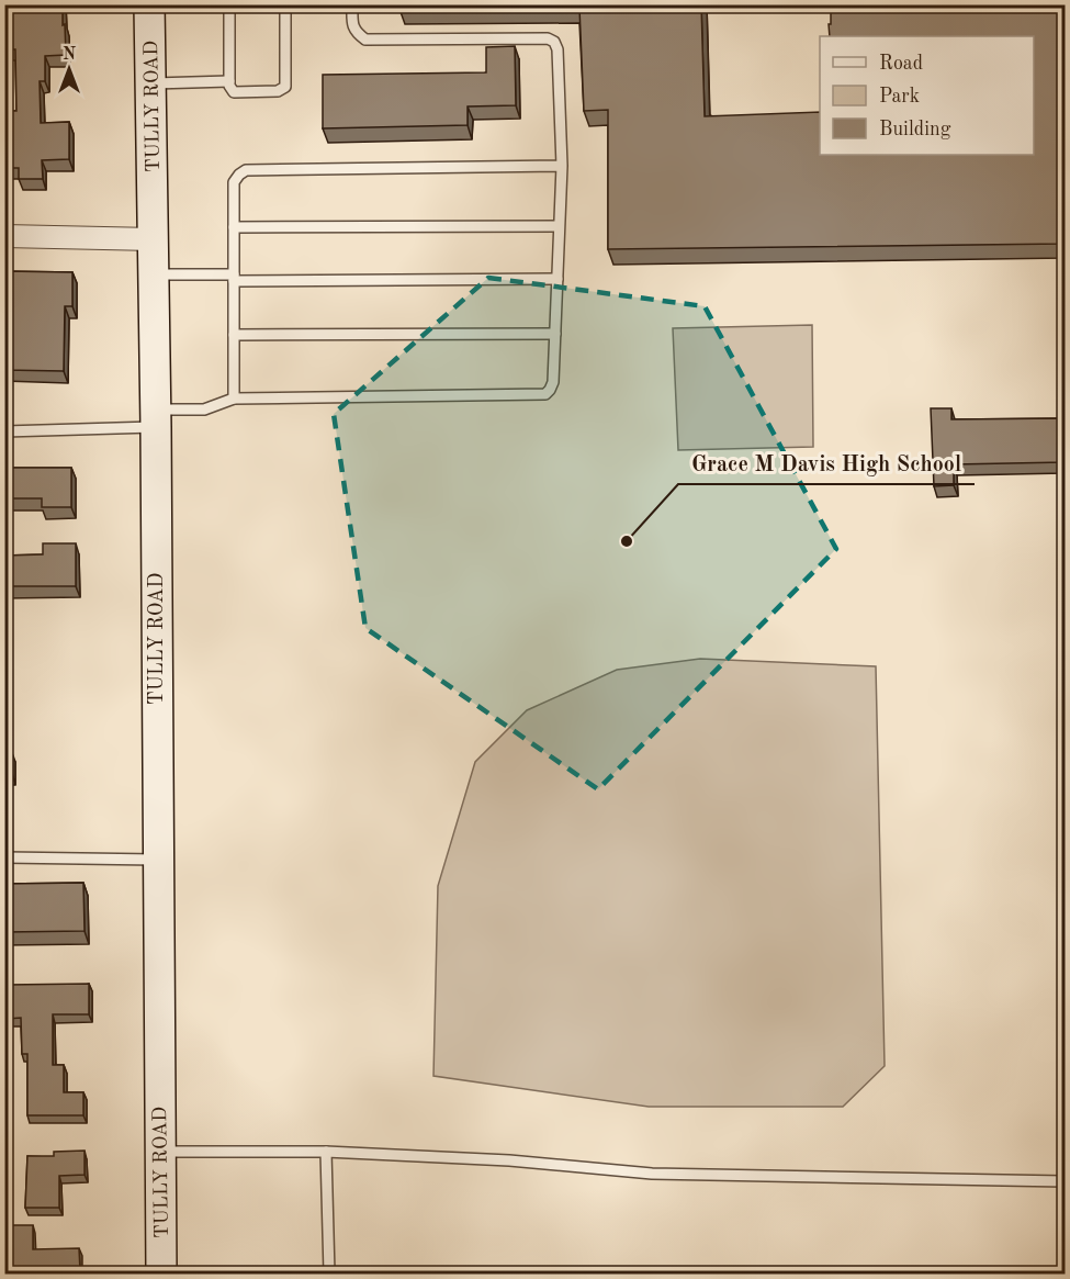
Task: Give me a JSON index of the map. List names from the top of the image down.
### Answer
{
  "streets": {
    "main road": ["TULLY ROAD"]
  },
  "places": ["Grace M Davis High School"],
  "legend": ["Road", "Park", "Building"],
  "north": "top"
}
